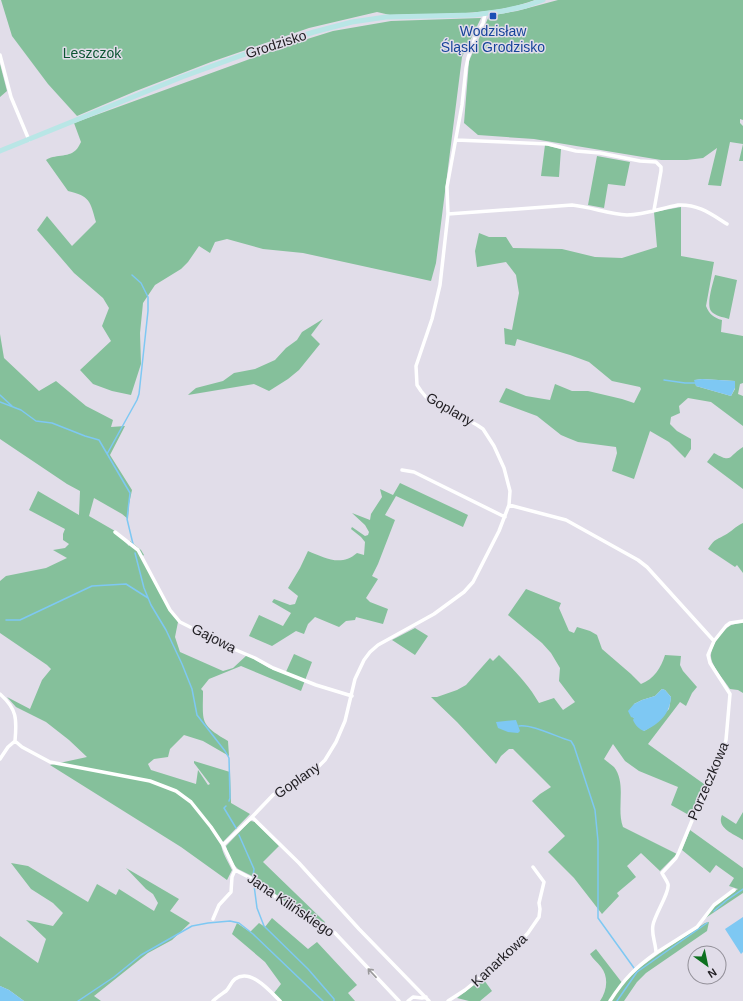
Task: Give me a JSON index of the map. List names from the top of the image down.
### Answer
{
  "streets": {
    "street": [
      "Grodzisko",
      "Goplany",
      "Gajowa",
      "Porzeczkowa",
      "Jana Kilińskiego",
      "Kanarkowa"
    ]
  },
  "crossings": [
    ["Goplany", "Gajowa"],
    ["Goplany", "Jana Kilińskiego"]
  ],
  "parks": ["Leszczok"],
  "places": {
    "transit": ["Wodzisław Śląski Grodzisko"]
  },
  "north": "bottom right"
}
